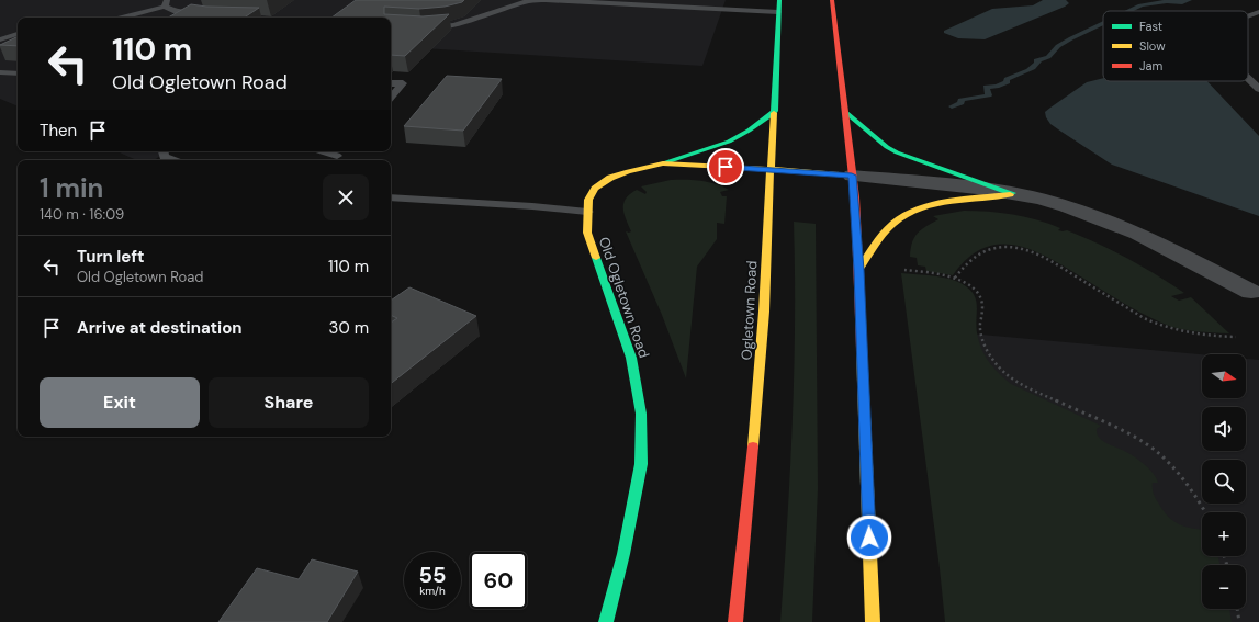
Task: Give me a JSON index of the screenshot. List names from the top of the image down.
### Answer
{
  "streets": {
    "main road": ["Old Ogletown Road", "Ogletown Road"]
  },
  "crossings": [
    ["Old Ogletown Road", "Ogletown Road"]
  ],
  "legend": ["Fast", "Slow", "Jam"],
  "north": "right",
  "page": {
    "turn": ["110 m", "Old Ogletown Road"],
    "then": "Then",
    "heading": ["1 min", "140 m · 16:09"],
    "list": [
      {
        "name": "Turn left",
        "note": "Old Ogletown Road",
        "value": "110 m"
      },
      {
        "name": "Arrive at destination",
        "value": "30 m"
      }
    ],
    "map_buttons": ["+", "−"],
    "buttons": ["Exit", "Share"],
    "speed": "55 km/h",
    "limit": "60"
  }
}
